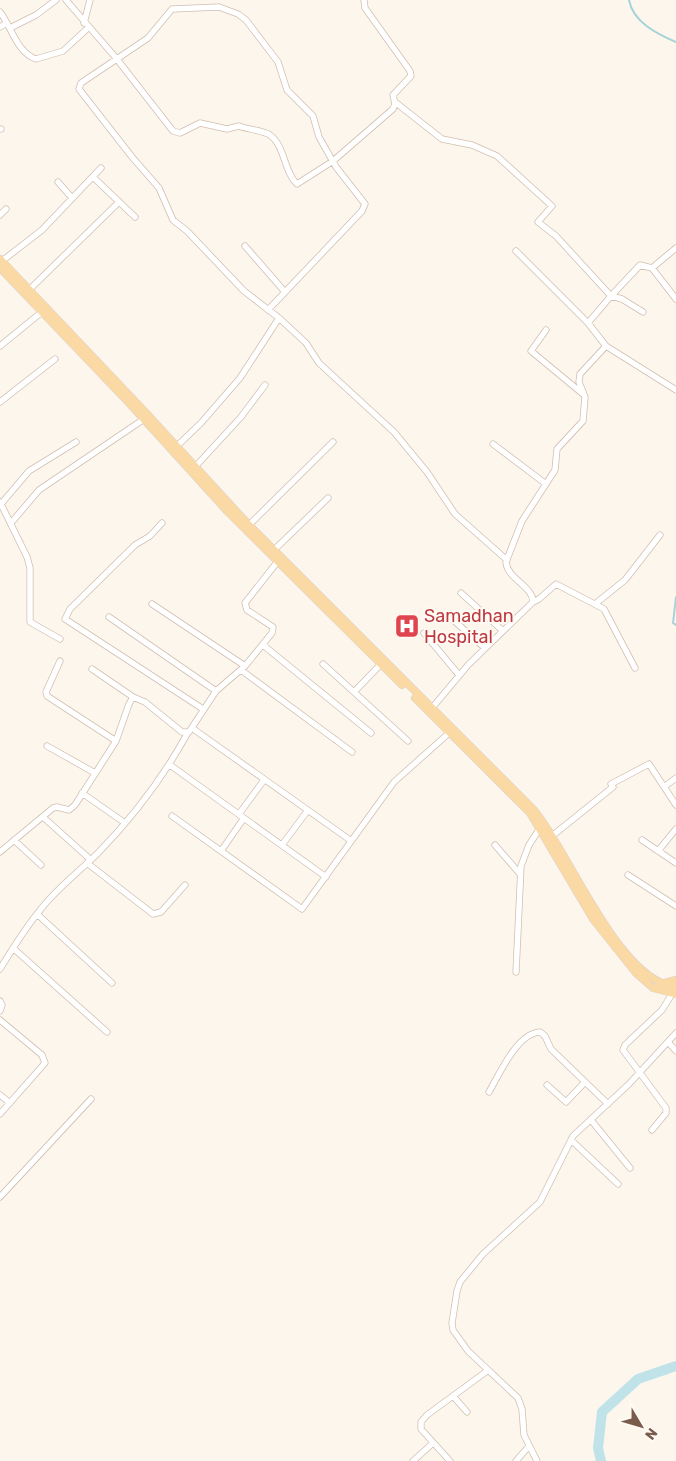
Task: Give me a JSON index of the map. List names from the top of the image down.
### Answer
{
  "places": {
    "hospital": ["Samadhan Hospital"]
  },
  "north": "bottom right"
}
